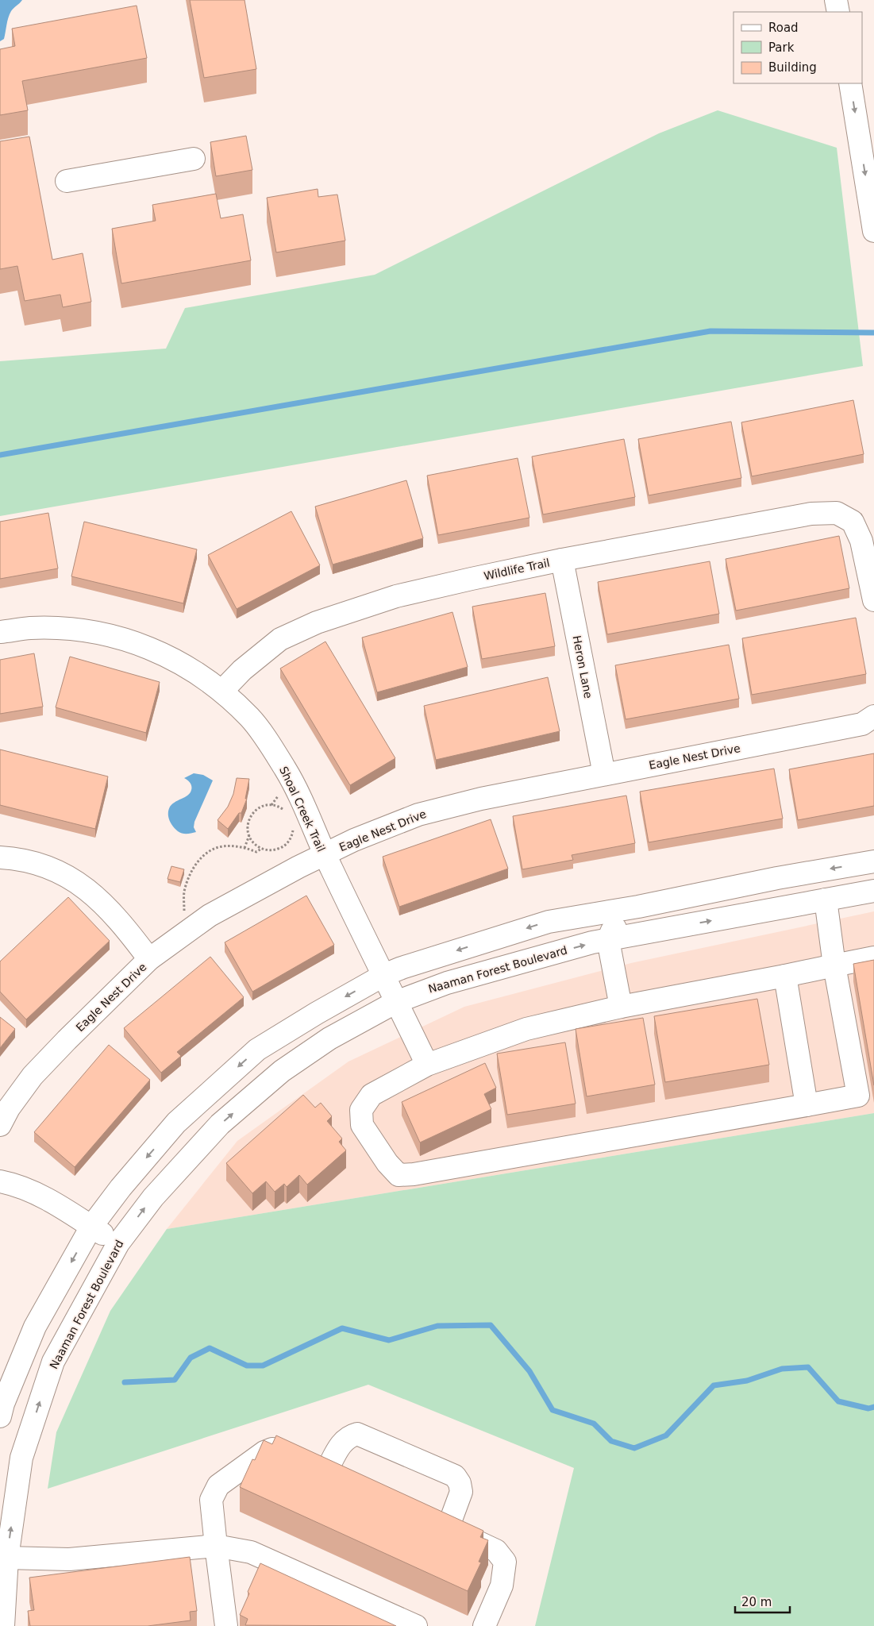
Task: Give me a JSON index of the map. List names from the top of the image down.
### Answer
{
  "streets": {
    "street": [
      "Wildlife Trail",
      "Heron Lane",
      "Eagle Nest Drive",
      "Shoal Creek Trail",
      "Naaman Forest Boulevard"
    ]
  },
  "crossings": [
    ["Wildlife Trail", "Heron Lane"],
    ["Wildlife Trail", "Shoal Creek Trail"],
    ["Heron Lane", "Eagle Nest Drive"],
    ["Eagle Nest Drive", "Shoal Creek Trail"],
    ["Shoal Creek Trail", "Naaman Forest Boulevard"]
  ],
  "legend": ["Road", "Park", "Building"],
  "scale_bar": "20 m"
}
